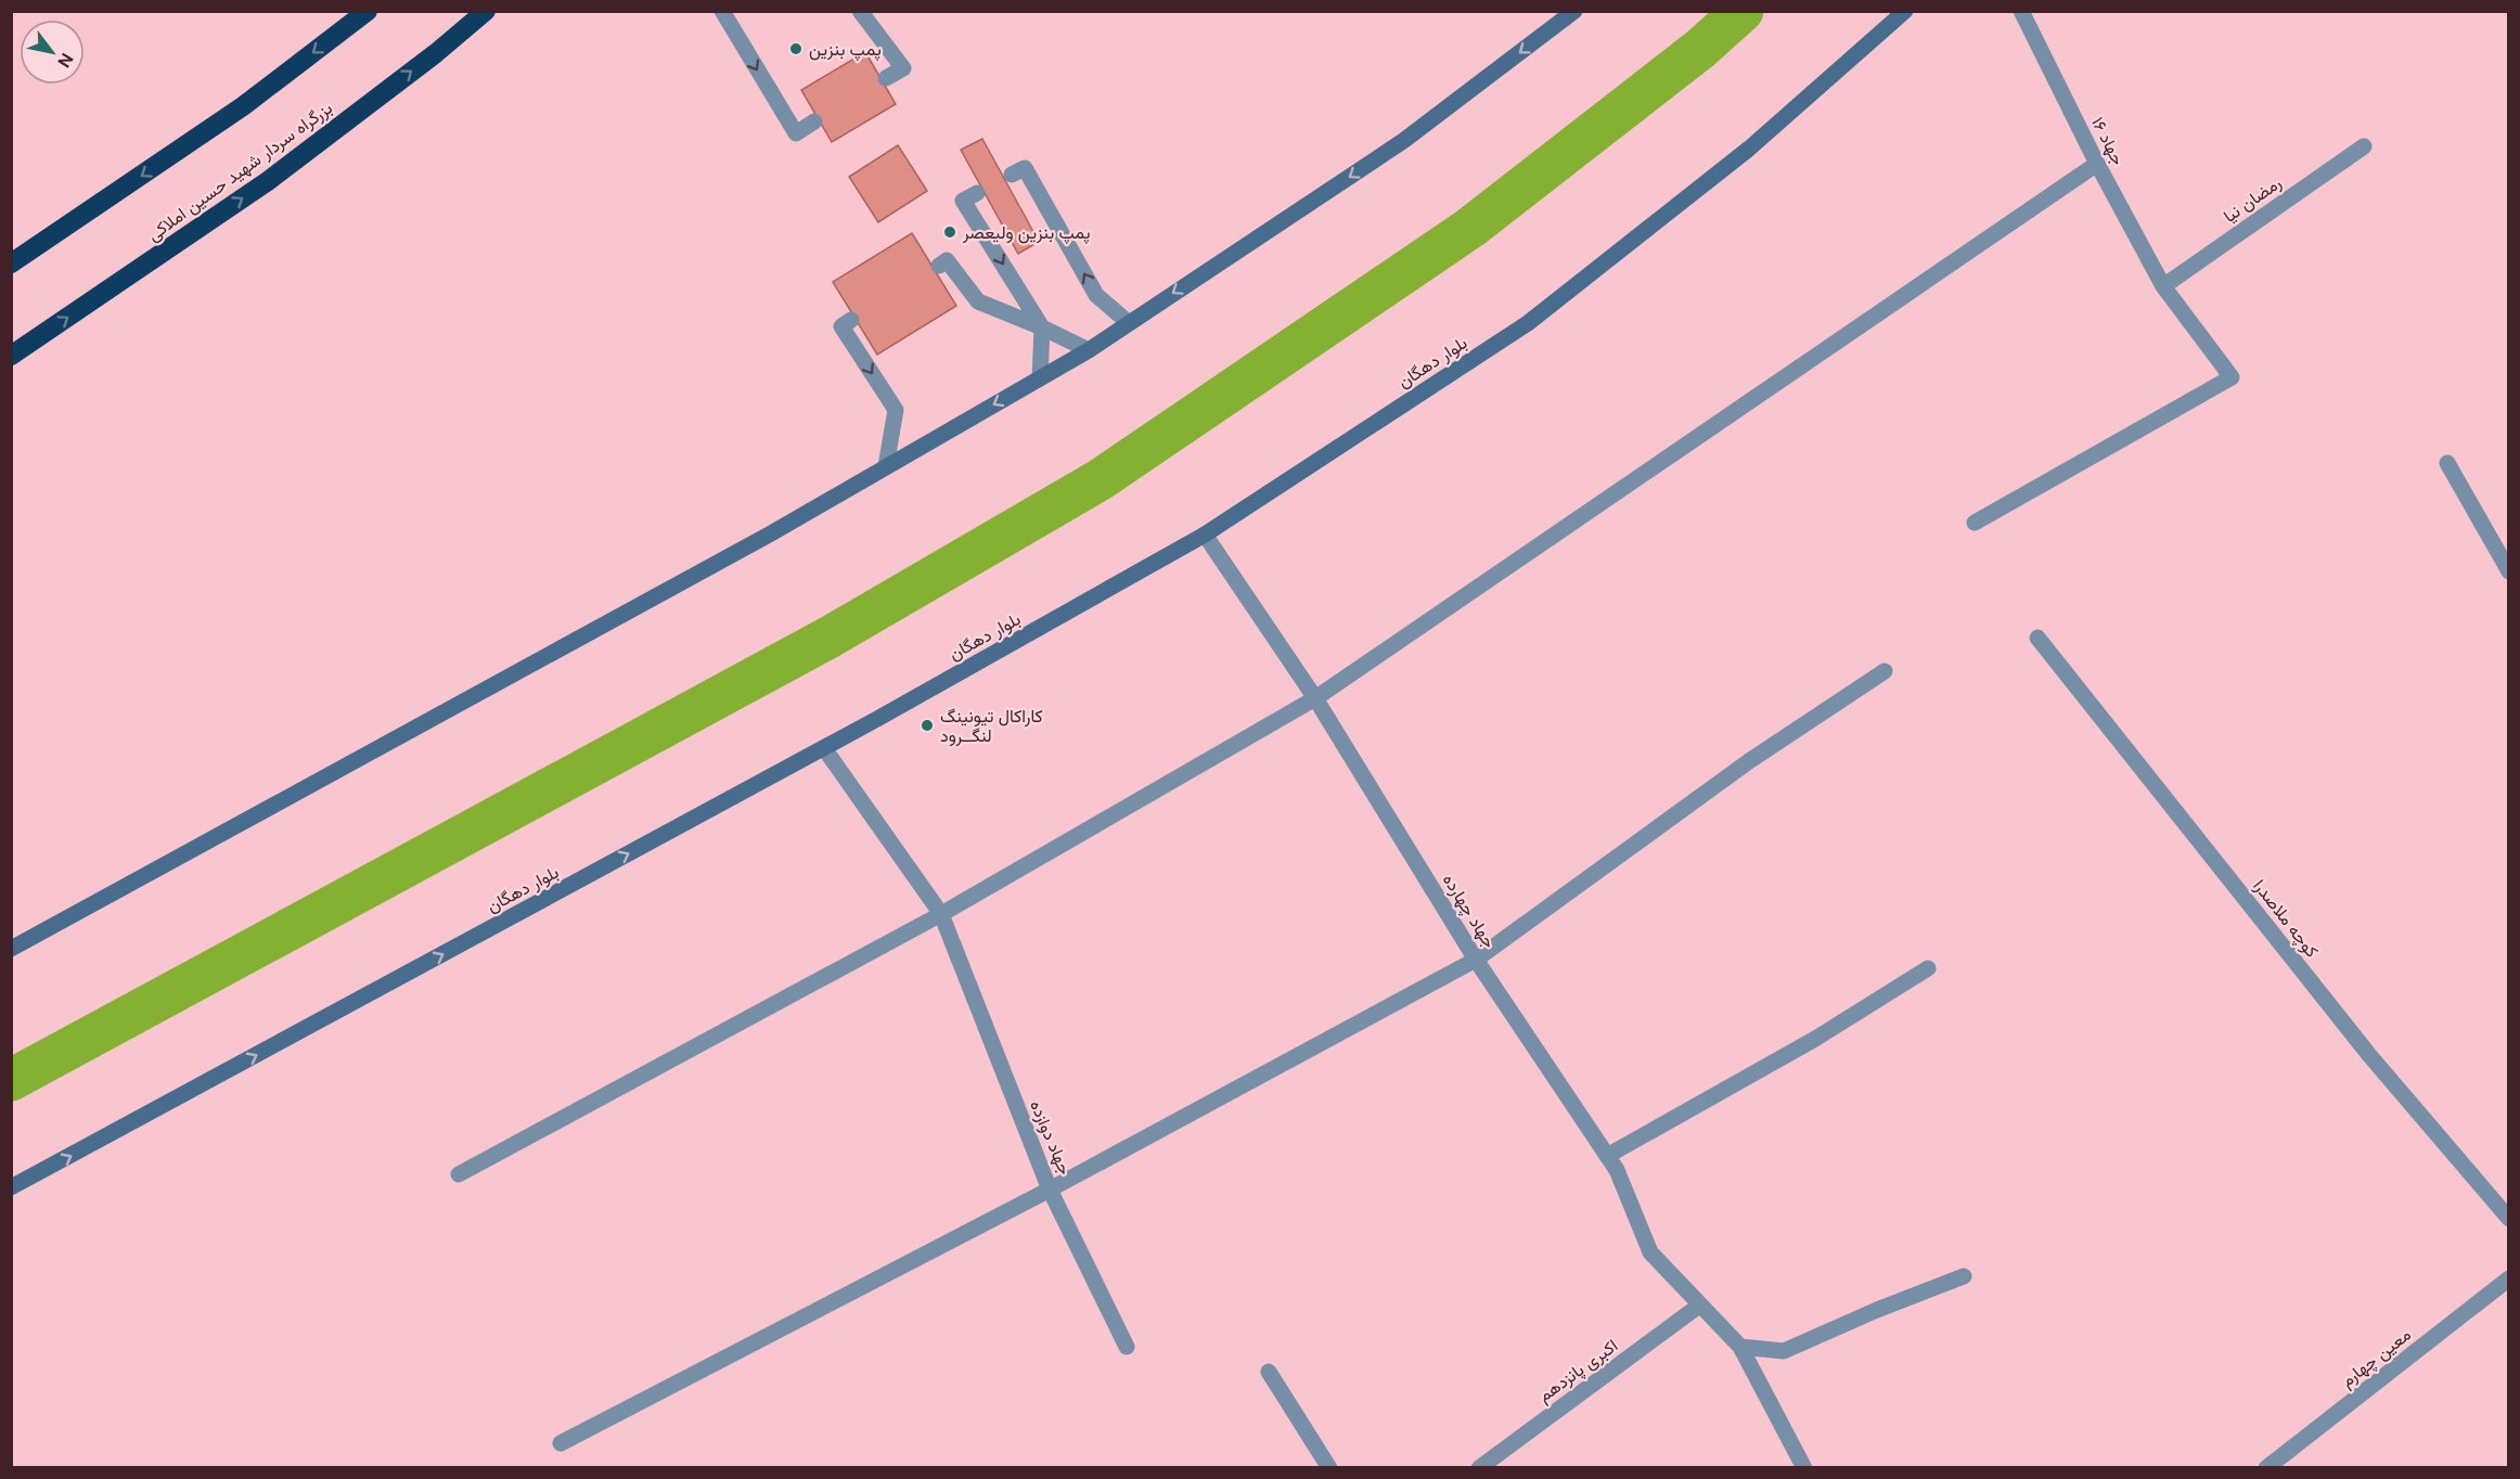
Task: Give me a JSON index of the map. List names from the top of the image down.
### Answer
{
  "streets": {
    "highway": ["بزرگراه سردار شهید حسین املاکی"],
    "main road": ["بلوار دهگان"],
    "street": [
      "جهاد ۱۶",
      "رمضان نیا",
      "جهاد چهارده",
      "کوچه ملاصدرا",
      "جهاد دوازده",
      "معین چهارم",
      "اکبری پانزدهم"
    ]
  },
  "crossings": [
    ["جهاد ۱۶", "رمضان نیا"],
    ["بلوار دهگان", "جهاد چهارده"],
    ["بلوار دهگان", "جهاد دوازده"],
    ["جهاد چهارده", "جهاد دوازده"],
    ["جهاد چهارده", "اکبری پانزدهم"]
  ],
  "one_way": ["بلوار دهگان"],
  "places": ["پمپ بنزین", "پمپ بنزین ولیعصر", "کاراکال تیونینگ لنگــرود"],
  "north": "bottom right"
}
